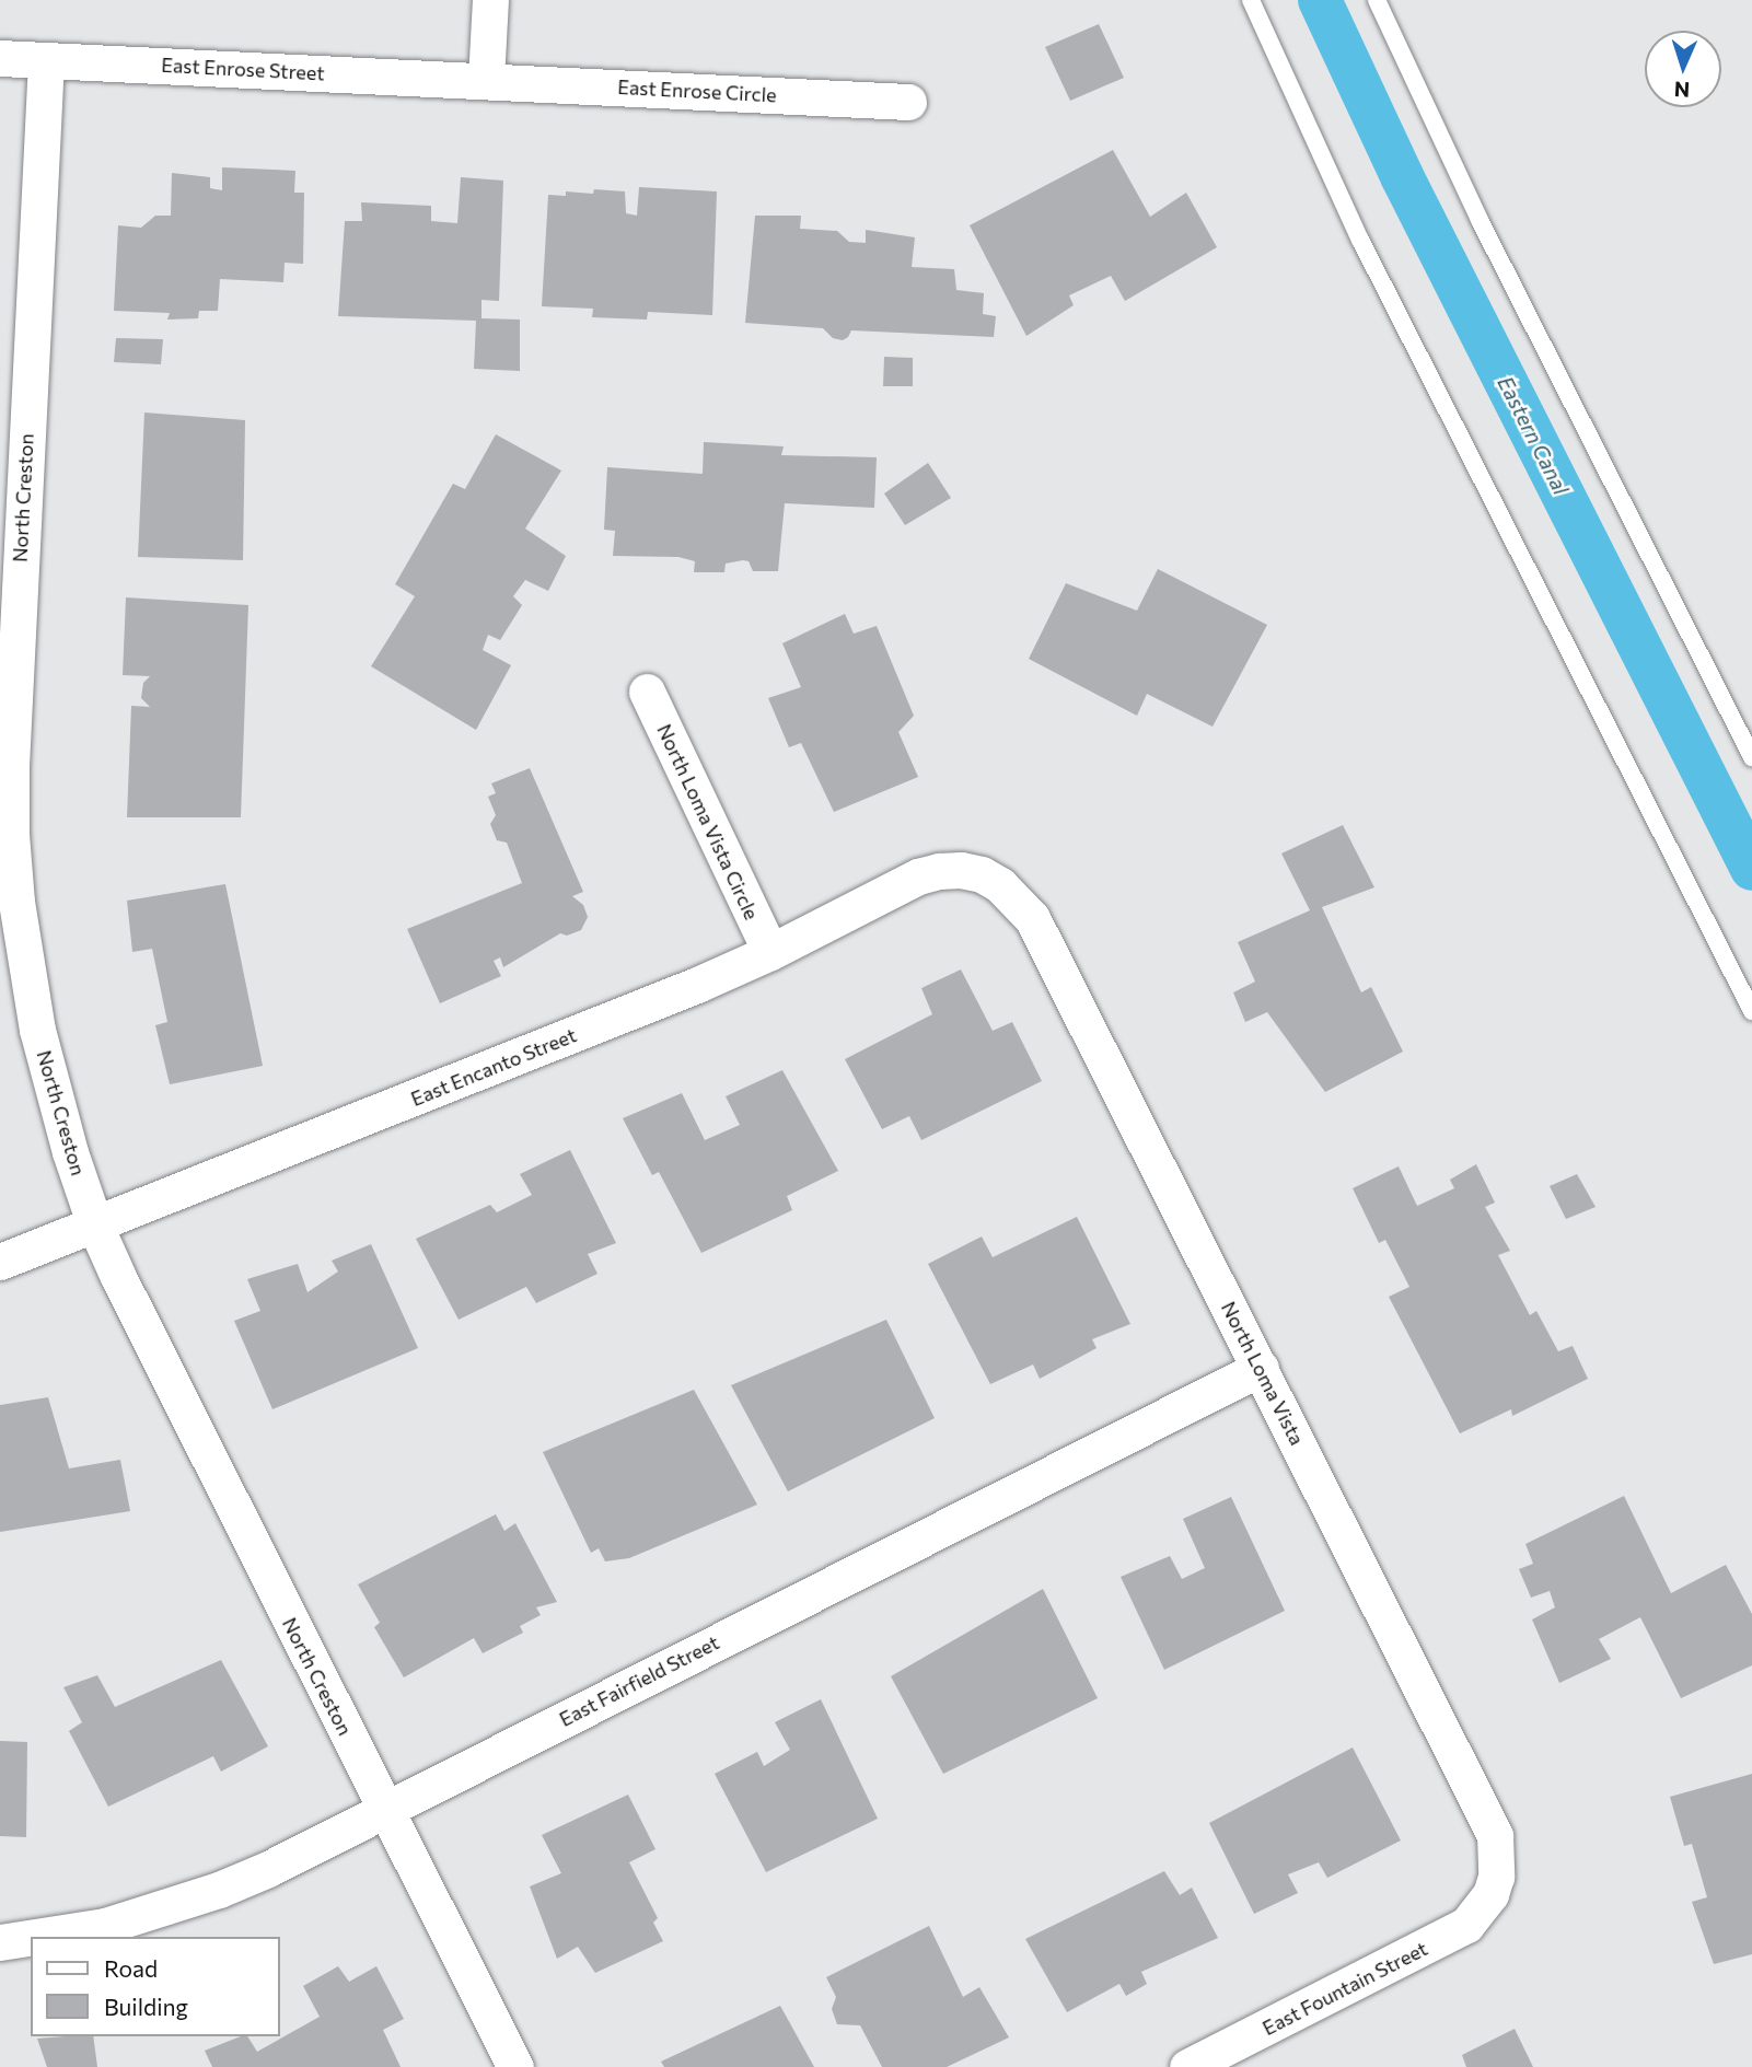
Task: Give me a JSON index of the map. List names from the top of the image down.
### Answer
{
  "streets": {
    "street": [
      "East Enrose Street",
      "East Enrose Circle",
      "North Creston",
      "North Loma Vista Circle",
      "East Encanto Street",
      "North Loma Vista",
      "East Fairfield Street",
      "East Fountain Street"
    ]
  },
  "crossings": [
    ["East Enrose Street", "East Enrose Circle"],
    ["East Enrose Street", "North Creston"],
    ["North Creston", "East Encanto Street"],
    ["North Creston", "East Fairfield Street"],
    ["North Loma Vista Circle", "East Encanto Street"],
    ["East Encanto Street", "North Loma Vista"],
    ["North Loma Vista", "East Fairfield Street"],
    ["North Loma Vista", "East Fountain Street"]
  ],
  "water": ["Eastern Canal"],
  "legend": ["Road", "Building"],
  "north": "bottom"
}
